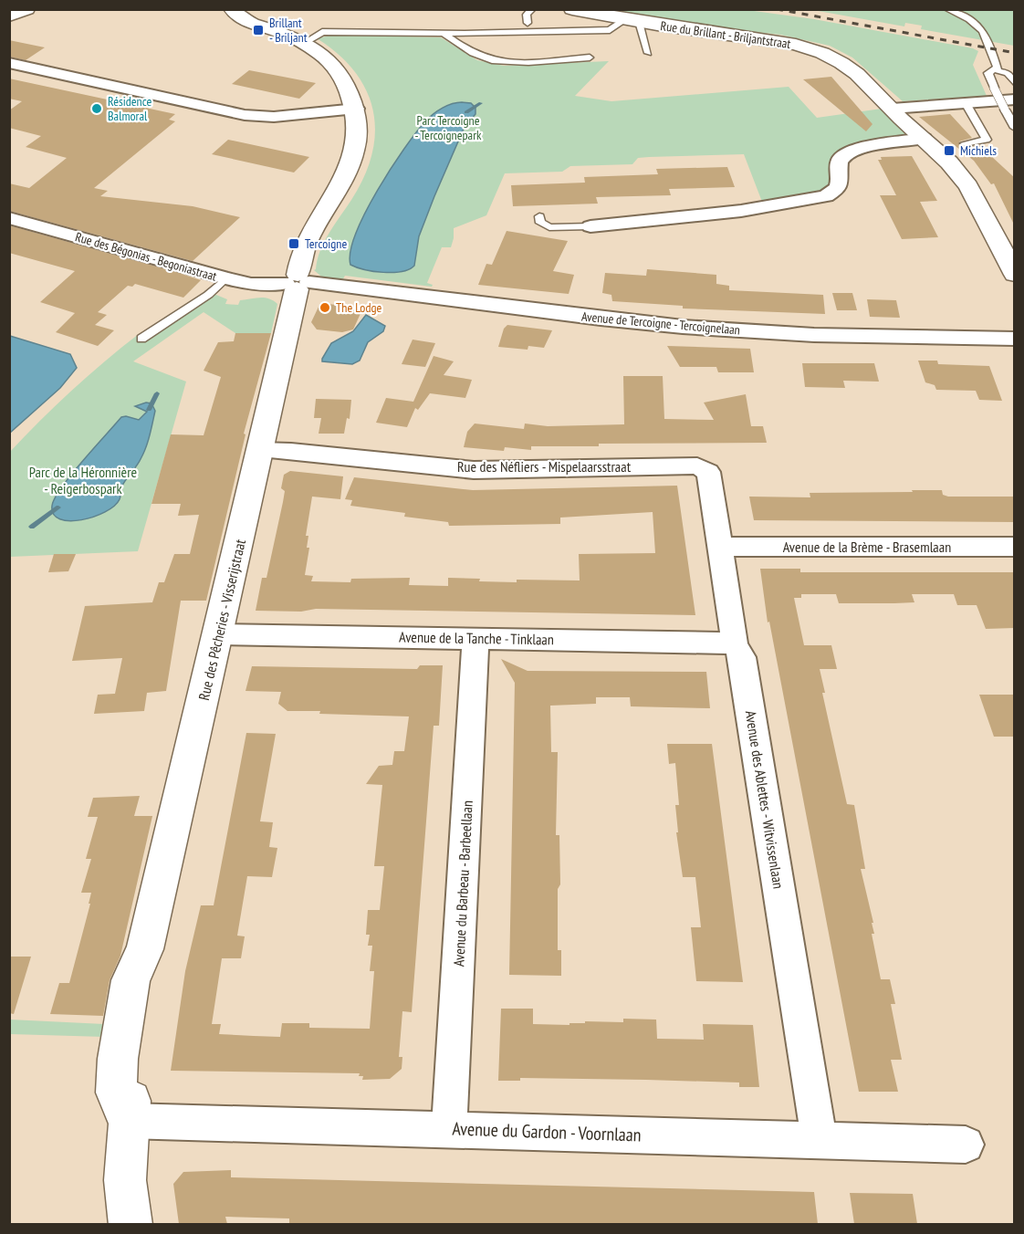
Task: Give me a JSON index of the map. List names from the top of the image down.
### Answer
{
  "streets": {
    "street": [
      "Rue du Brillant - Briljantstraat",
      "Rue des Bégonias - Begoniastraat",
      "Avenue de Tercoigne - Tercoignelaan",
      "Rue des Néfliers - Mispelaarsstraat",
      "Avenue de la Brème - Brasemlaan",
      "Rue des Pêcheries - Visserijstraat",
      "Avenue de la Tanche - Tinklaan",
      "Avenue des Ablettes - Witvissenlaan",
      "Avenue du Barbeau - Barbeellaan",
      "Avenue du Gardon - Voornlaan"
    ]
  },
  "crossings": [
    ["Rue des Bégonias - Begoniastraat", "Avenue de Tercoigne - Tercoignelaan"],
    ["Rue des Bégonias - Begoniastraat", "Rue des Pêcheries - Visserijstraat"],
    ["Avenue de Tercoigne - Tercoignelaan", "Rue des Pêcheries - Visserijstraat"],
    ["Rue des Néfliers - Mispelaarsstraat", "Rue des Pêcheries - Visserijstraat"],
    ["Rue des Néfliers - Mispelaarsstraat", "Avenue des Ablettes - Witvissenlaan"],
    ["Avenue de la Brème - Brasemlaan", "Avenue des Ablettes - Witvissenlaan"],
    ["Rue des Pêcheries - Visserijstraat", "Avenue de la Tanche - Tinklaan"],
    ["Rue des Pêcheries - Visserijstraat", "Avenue du Gardon - Voornlaan"],
    ["Avenue de la Tanche - Tinklaan", "Avenue des Ablettes - Witvissenlaan"],
    ["Avenue de la Tanche - Tinklaan", "Avenue du Barbeau - Barbeellaan"],
    ["Avenue des Ablettes - Witvissenlaan", "Avenue du Gardon - Voornlaan"],
    ["Avenue du Barbeau - Barbeellaan", "Avenue du Gardon - Voornlaan"]
  ],
  "parks": ["Parc Tercoigne - Tercoignepark", "Parc de la Héronnière - Reigerbospark"],
  "places": {
    "transit": ["Brillant - Briljant", "Michiels", "Tercoigne"],
    "other": ["Résidence Balmoral", "The Lodge"]
  }
}
